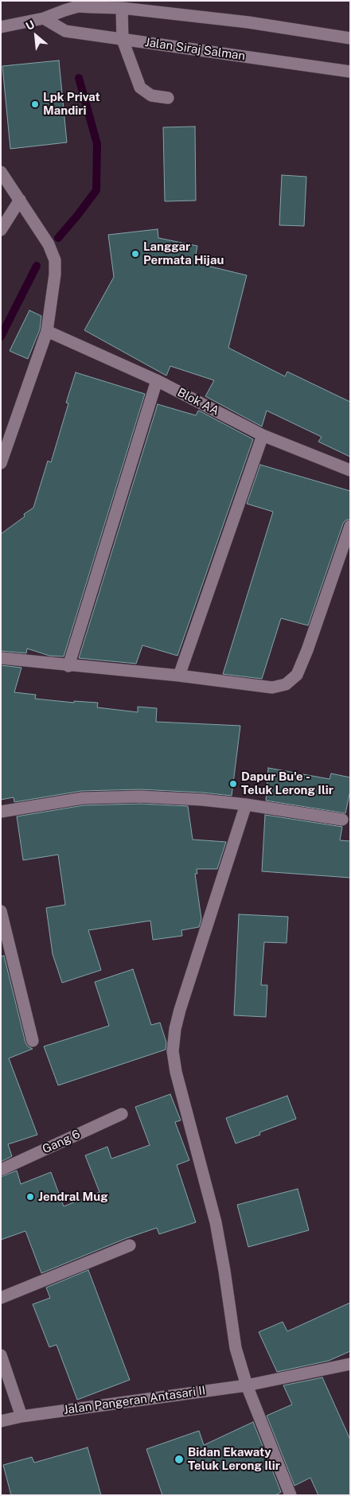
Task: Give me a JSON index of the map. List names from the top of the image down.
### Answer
{
  "streets": {
    "street": [
      "Jalan Siraj Salman",
      "Blok AA",
      "Gang 6",
      "Jalan Pangeran Antasari II"
    ]
  },
  "places": [
    "Lpk Privat Mandiri",
    "Langgar Permata Hijau",
    "Dapur Bu'e - Teluk Lerong Ilir",
    "Jendral Mug",
    "Bidan Ekawaty Teluk Lerong Ilir"
  ],
  "north": "top left"
}
